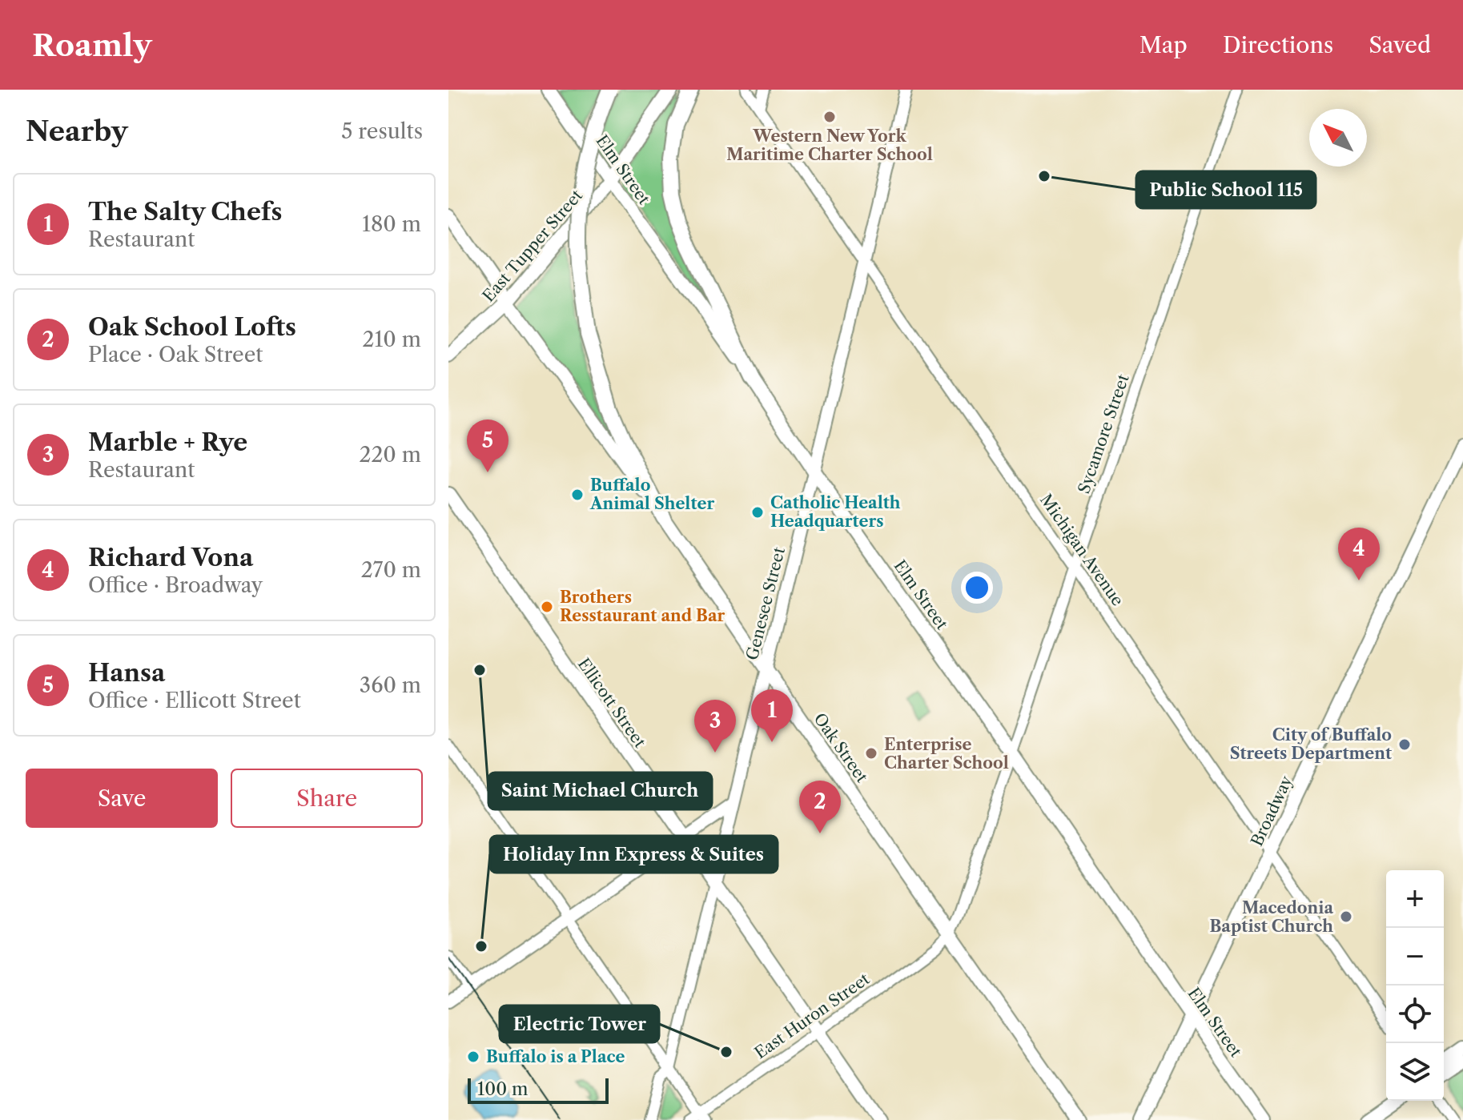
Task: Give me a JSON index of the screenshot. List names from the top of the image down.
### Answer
{
  "streets": {
    "main road": [
      "Elm Street",
      "East Tupper Street",
      "Genesee Street",
      "Ellicott Street",
      "Oak Street",
      "Broadway"
    ],
    "street": ["Sycamore Street", "Michigan Avenue", "East Huron Street"]
  },
  "crossings": [
    ["Elm Street", "East Tupper Street"],
    ["Elm Street", "Sycamore Street"],
    ["Elm Street", "Genesee Street"],
    ["Elm Street", "Broadway"],
    ["East Tupper Street", "Oak Street"],
    ["Sycamore Street", "Michigan Avenue"],
    ["Sycamore Street", "Oak Street"],
    ["Sycamore Street", "East Huron Street"],
    ["Michigan Avenue", "Genesee Street"],
    ["Michigan Avenue", "Broadway"],
    ["Genesee Street", "Ellicott Street"],
    ["Genesee Street", "Oak Street"],
    ["Ellicott Street", "East Huron Street"],
    ["Oak Street", "East Huron Street"]
  ],
  "places": [
    "Western New York Maritime Charter School",
    "Public School 115",
    "Buffalo Animal Shelter",
    "Catholic Health Headquarters",
    "Brothers Resstaurant and Bar",
    "Saint Michael Church",
    "City of Buffalo Streets Department",
    "Enterprise Charter School",
    "Macedonia Baptist Church",
    "Holiday Inn Express & Suites",
    "Electric Tower",
    "Buffalo is a Place"
  ],
  "scale_bar": "100 m",
  "north": "top left",
  "page": {
    "header": "Roamly",
    "nav": ["Map", "Directions", "Saved"],
    "heading": ["Nearby", "5 results"],
    "list": [
      {
        "mark": "1",
        "name": "The Salty Chefs",
        "note": "Restaurant",
        "value": "180 m"
      },
      {
        "mark": "2",
        "name": "Oak School Lofts",
        "note": "Place · Oak Street",
        "value": "210 m"
      },
      {
        "mark": "3",
        "name": "Marble + Rye",
        "note": "Restaurant",
        "value": "220 m"
      },
      {
        "mark": "4",
        "name": "Richard Vona",
        "note": "Office · Broadway",
        "value": "270 m"
      },
      {
        "mark": "5",
        "name": "Hansa",
        "note": "Office · Ellicott Street",
        "value": "360 m"
      }
    ],
    "pins": [
      "5",
      "4",
      "1",
      "3",
      "2"
    ],
    "buttons": ["Save", "Share"],
    "map_buttons": ["+", "−"],
    "scale": "100 m"
  }
}
